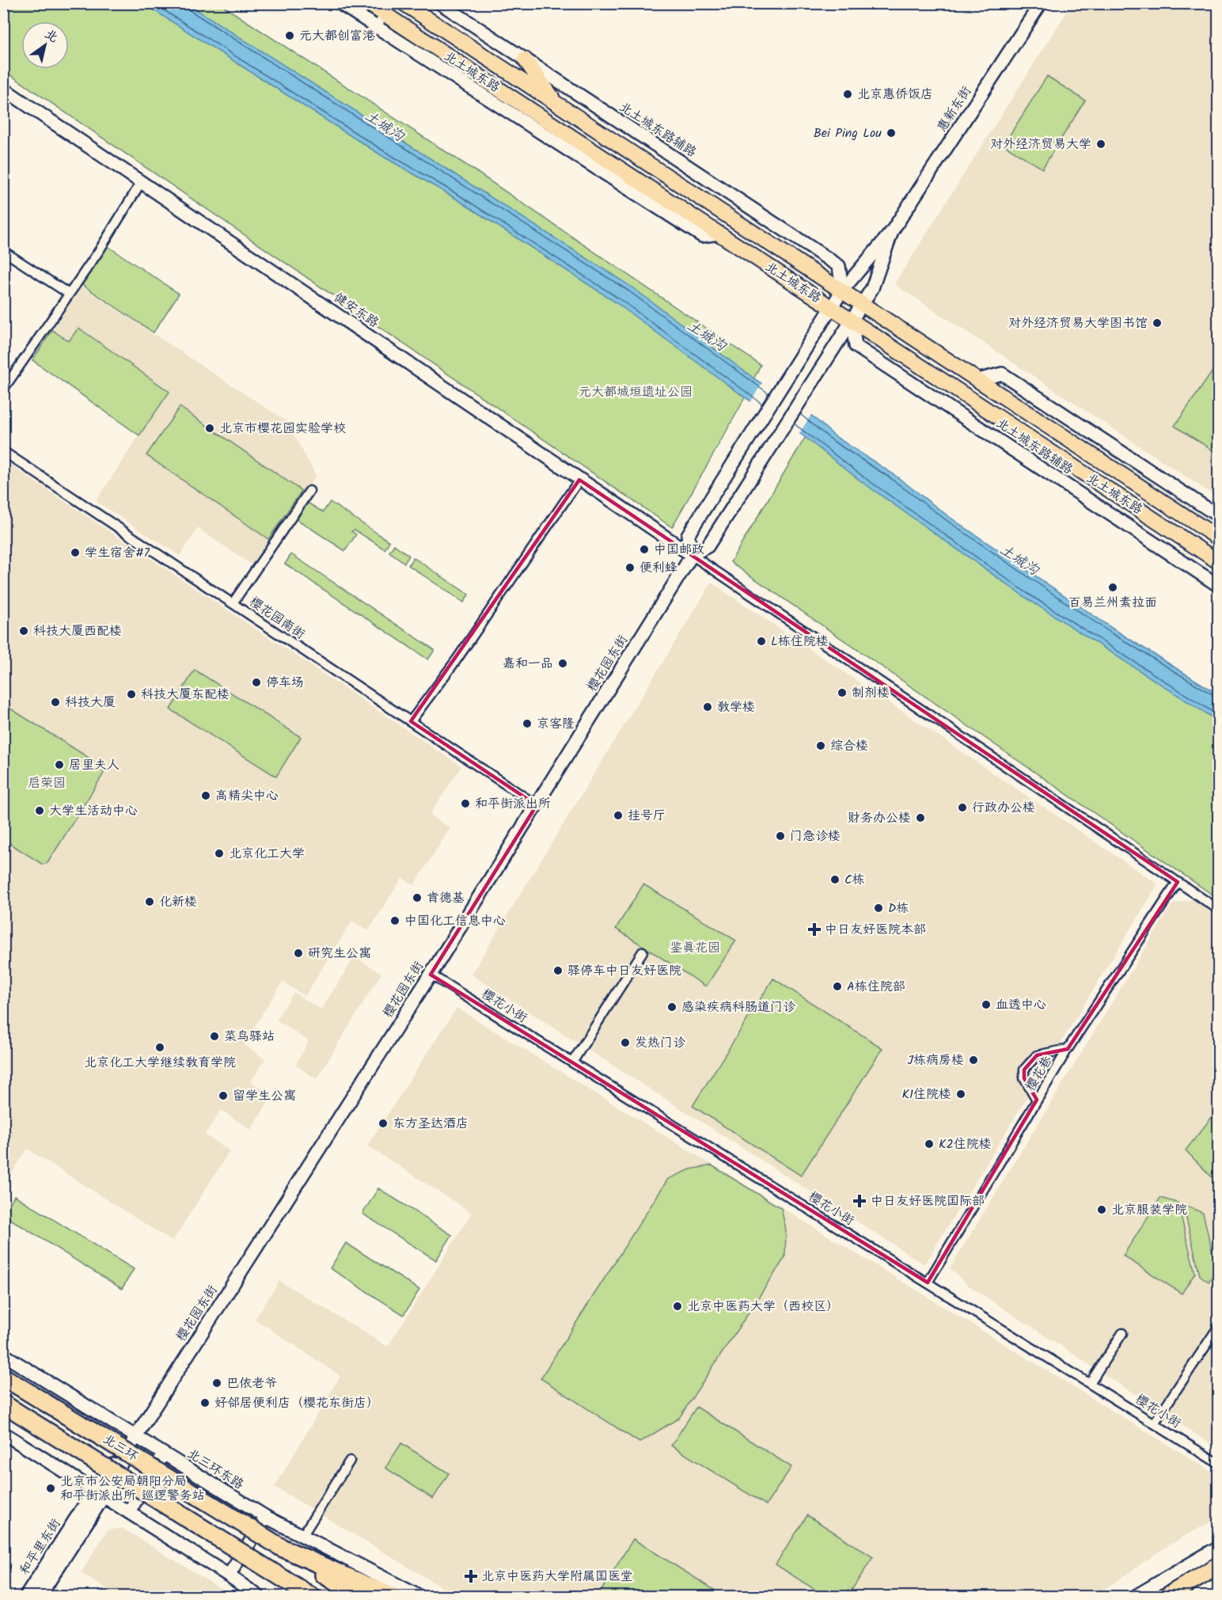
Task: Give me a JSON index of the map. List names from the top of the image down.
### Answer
{
  "streets": {
    "highway": ["北三环"],
    "main road": ["北土城东路"],
    "street": [
      "惠新东街",
      "北土城东路辅路",
      "健安东路",
      "樱花园南街",
      "樱花园东街",
      "樱花小街",
      "樱花巷",
      "北三环东路",
      "和平里东街"
    ]
  },
  "crossings": [
    ["北土城东路", "惠新东街"],
    ["北土城东路", "北土城东路辅路"],
    ["北土城东路", "樱花园东街"],
    ["惠新东街", "北土城东路辅路"],
    ["惠新东街", "樱花园东街"],
    ["北土城东路辅路", "樱花园东街"],
    ["健安东路", "樱花园东街"],
    ["樱花园南街", "樱花园东街"],
    ["樱花园东街", "樱花小街"],
    ["樱花园东街", "北三环东路"],
    ["樱花园东街", "和平里东街"],
    ["樱花小街", "樱花巷"]
  ],
  "water": ["土城沟"],
  "parks": ["元大都城垣遗址公园", "启荣园", "鉴真花园"],
  "places": {
    "other": [
      "元大都创富港",
      "北京惠侨饭店",
      "Bei Ping Lou",
      "对外经济贸易大学",
      "对外经济贸易大学图书馆",
      "北京市樱花园实验学校",
      "中国邮政",
      "学生宿舍#7",
      "便利蜂",
      "百易兰州素拉面",
      "科技大厦西配楼",
      "L栋住院楼",
      "嘉和一品",
      "停车场",
      "制剂楼",
      "科技大厦东配楼",
      "科技大厦",
      "教学楼",
      "京客隆",
      "综合楼",
      "居里夫人",
      "高精尖中心",
      "和平街派出所",
      "行政办公楼",
      "大学生活动中心",
      "挂号厅",
      "财务办公楼",
      "门急诊楼",
      "北京化工大学",
      "C栋",
      "肯德基",
      "化新楼",
      "D栋",
      "中国化工信息中心",
      "研究生公寓",
      "驿停车中日友好医院",
      "A栋住院部",
      "血透中心",
      "感染疾病科肠道门诊",
      "菜鸟驿站",
      "发热门诊",
      "北京化工大学继续教育学院",
      "J栋病房楼",
      "K1住院楼",
      "留学生公寓",
      "东方圣达酒店",
      "K2住院楼",
      "北京服装学院",
      "北京中医药大学（西校区）",
      "巴依老爷",
      "好邻居便利店（樱花东街店）",
      "北京市公安局朝阳分局 和平街派出所 巡逻警务站"
    ],
    "health": ["中日友好医院本部", "中日友好医院国际部", "北京中医药大学附属国医堂"]
  },
  "north": "top right"
}
